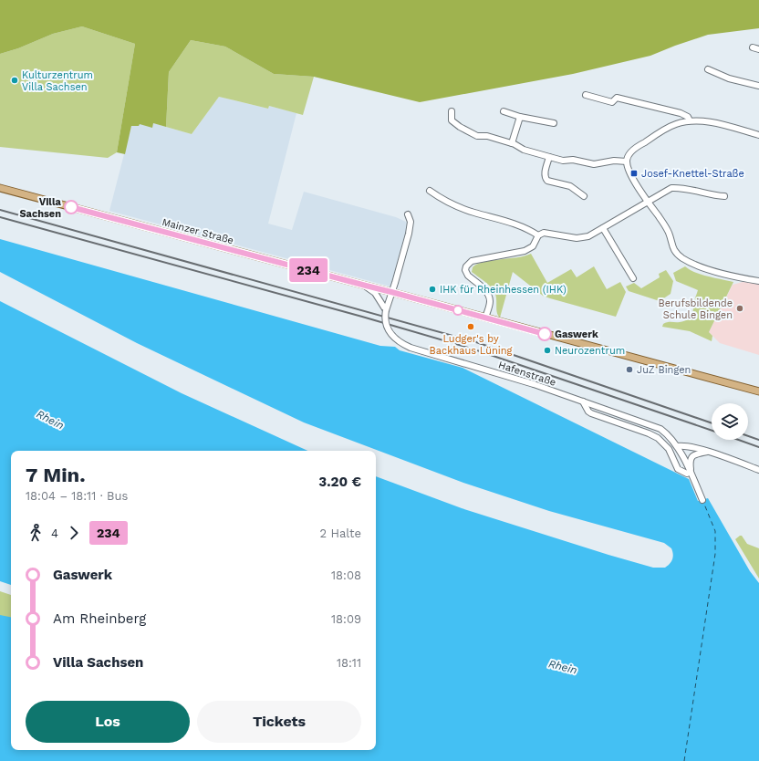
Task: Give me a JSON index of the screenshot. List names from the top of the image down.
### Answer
{
  "streets": {
    "main road": ["Mainzer Straße"],
    "street": ["Hafenstraße"]
  },
  "crossings": [
    ["Mainzer Straße", "Hafenstraße"]
  ],
  "water": ["Rhein"],
  "places": {
    "other": [
      "Kulturzentrum Villa Sachsen",
      "Villa Sachsen",
      "IHK für Rheinhessen (IHK)",
      "Berufsbildende Schule Bingen",
      "Ludger's by Backhaus Lüning",
      "Gaswerk",
      "Neurozentrum",
      "JuZ Bingen"
    ],
    "transit": ["Josef-Knettel-Straße"]
  },
  "lines": ["bus line 234"],
  "page": {
    "on_map": "234",
    "heading": ["7 Min.", "18:04 – 18:11 · Bus", "3.20 €"],
    "legs": ["4", "234", "2 Halte"],
    "list": [
      {
        "name": "Gaswerk",
        "value": "18:08"
      },
      {
        "name": "Am Rheinberg",
        "value": "18:09"
      },
      {
        "name": "Villa Sachsen",
        "value": "18:11"
      }
    ],
    "buttons": ["Los", "Tickets"]
  }
}
